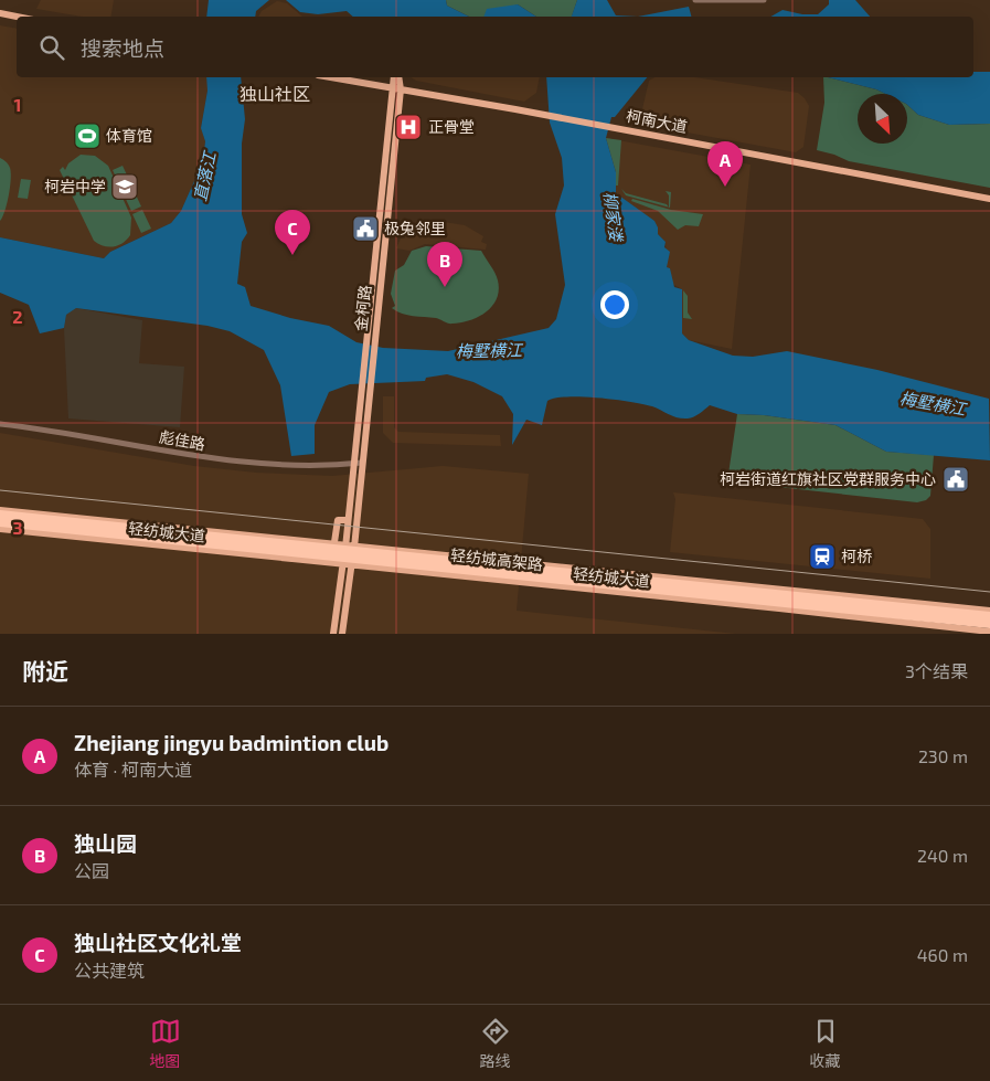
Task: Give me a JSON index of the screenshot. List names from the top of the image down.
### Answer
{
  "streets": {
    "highway": ["轻纺城高架路"],
    "main road": ["柯南大道", "金柯路", "轻纺城大道"],
    "street": ["彪佳路"]
  },
  "crossings": [
    ["柯南大道", "金柯路"],
    ["金柯路", "彪佳路"],
    ["金柯路", "轻纺城大道"]
  ],
  "districts": ["独山社区"],
  "water": ["直落江", "柳家溇", "梅墅横江"],
  "places": {
    "hospital": ["正骨堂"],
    "sports": ["体育馆"],
    "school or university": ["柯岩中学"],
    "public building": ["极兔邻里", "柯岩街道红旗社区党群服务中心"],
    "station": ["柯桥"]
  },
  "north": "bottom right",
  "page": {
    "search": "搜索地点",
    "pins": ["A", "C", "B"],
    "heading": ["附近", "3个结果"],
    "list": [
      {
        "mark": "A",
        "name": "Zhejiang jingyu badmintion club",
        "note": "体育 · 柯南大道",
        "value": "230 m"
      },
      {
        "mark": "B",
        "name": "独山园",
        "note": "公园",
        "value": "240 m"
      },
      {
        "mark": "C",
        "name": "独山社区文化礼堂",
        "note": "公共建筑",
        "value": "460 m"
      }
    ],
    "nav": ["地图", "路线", "收藏"]
  },
  "grid": {
    "rows": ["1", "2", "3"]
  }
}
